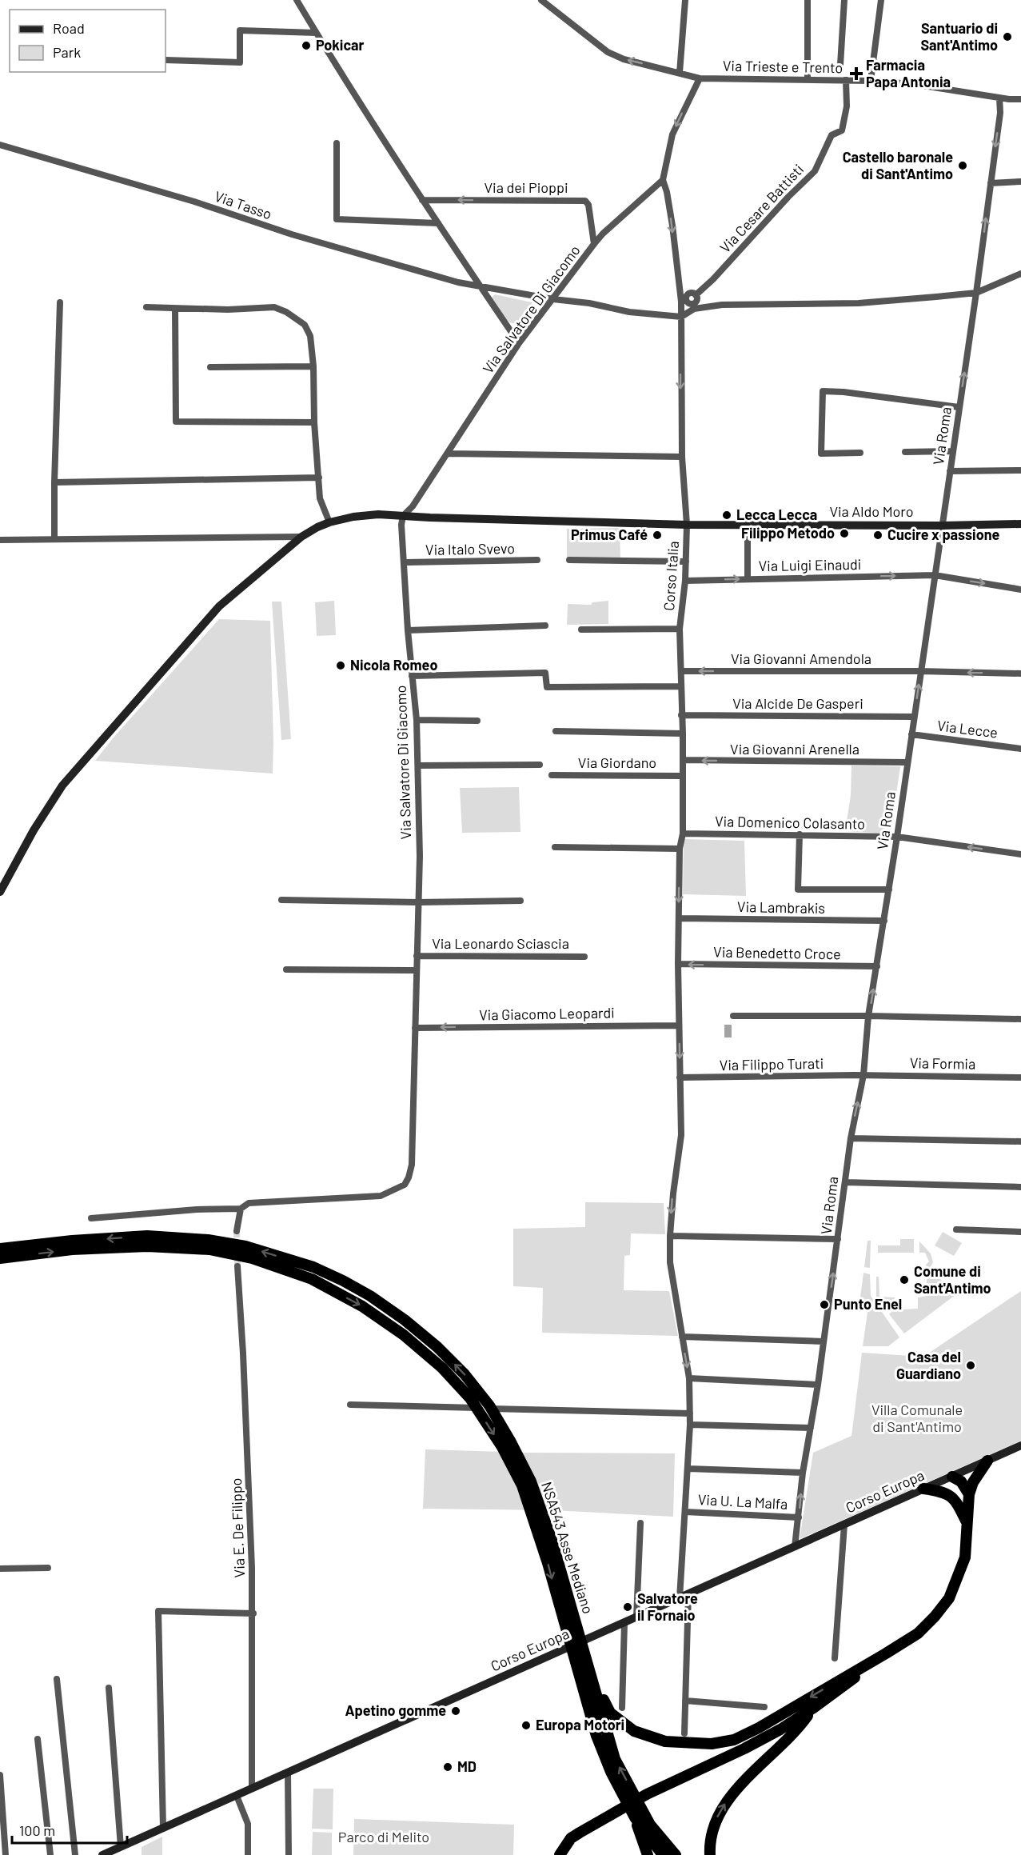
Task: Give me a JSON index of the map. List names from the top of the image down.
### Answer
{
  "streets": {
    "highway": ["NSA543 Asse Mediano"],
    "street": [
      "Via Trieste e Trento",
      "Via dei Pioppi",
      "Via Tasso",
      "Via Cesare Battisti",
      "Via Salvatore Di Giacomo",
      "Via Roma",
      "Via Aldo Moro",
      "Via Italo Svevo",
      "Via Luigi Einaudi",
      "Corso Italia",
      "Via Giovanni Amendola",
      "Via Alcide De Gasperi",
      "Via Lecce",
      "Via Giovanni Arenella",
      "Via Giordano",
      "Via Domenico Colasanto",
      "Via Lambrakis",
      "Via Leonardo Sciascia",
      "Via Benedetto Croce",
      "Via Giacomo Leopardi",
      "Via Formia",
      "Via Filippo Turati",
      "Corso Europa",
      "Via U. La Malfa",
      "Via E. De Filippo"
    ]
  },
  "crossings": [
    ["Via Trieste e Trento", "Via Cesare Battisti"],
    ["Via Trieste e Trento", "Via Roma"],
    ["Via dei Pioppi", "Via Salvatore Di Giacomo"],
    ["Via Tasso", "Via Salvatore Di Giacomo"],
    ["Via Tasso", "Corso Italia"],
    ["Via Salvatore Di Giacomo", "Via Aldo Moro"],
    ["Via Salvatore Di Giacomo", "Via Italo Svevo"],
    ["Via Salvatore Di Giacomo", "Corso Italia"],
    ["Via Salvatore Di Giacomo", "Via Leonardo Sciascia"],
    ["Via Salvatore Di Giacomo", "Via Giacomo Leopardi"],
    ["Via Roma", "Via Aldo Moro"],
    ["Via Roma", "Via Luigi Einaudi"],
    ["Via Roma", "Via Giovanni Amendola"],
    ["Via Roma", "Via Alcide De Gasperi"],
    ["Via Roma", "Via Lecce"],
    ["Via Roma", "Via Giovanni Arenella"],
    ["Via Roma", "Via Domenico Colasanto"],
    ["Via Roma", "Via Lambrakis"],
    ["Via Roma", "Via Benedetto Croce"],
    ["Via Roma", "Via Formia"],
    ["Via Roma", "Via Filippo Turati"],
    ["Via Roma", "Corso Europa"],
    ["Via Roma", "Via U. La Malfa"],
    ["Via Aldo Moro", "Corso Italia"],
    ["Via Luigi Einaudi", "Corso Italia"],
    ["Corso Italia", "Via Giovanni Amendola"],
    ["Corso Italia", "Via Alcide De Gasperi"],
    ["Corso Italia", "Via Giovanni Arenella"],
    ["Corso Italia", "Via Giordano"],
    ["Corso Italia", "Via Domenico Colasanto"],
    ["Corso Italia", "Via Lambrakis"],
    ["Corso Italia", "Via Benedetto Croce"],
    ["Corso Italia", "Via Giacomo Leopardi"],
    ["Corso Italia", "Via Filippo Turati"],
    ["Corso Italia", "Corso Europa"],
    ["Corso Italia", "Via U. La Malfa"],
    ["Via Formia", "Via Filippo Turati"],
    ["Corso Europa", "Via E. De Filippo"]
  ],
  "one_way": [
    "Via dei Pioppi",
    "Via Luigi Einaudi",
    "Corso Italia",
    "Via Giovanni Amendola",
    "Via Giovanni Arenella",
    "Via Domenico Colasanto",
    "Via Giacomo Leopardi"
  ],
  "parks": ["Villa Comunale di Sant'Antimo", "Parco di Melito"],
  "places": {
    "other": [
      "Santuario di Sant'Antimo",
      "Pokicar",
      "Castello baronale di Sant'Antimo",
      "Lecca Lecca",
      "Filippo Metodo",
      "Primus Café",
      "Cucire x passione",
      "Nicola Romeo",
      "Comune di Sant'Antimo",
      "Punto Enel",
      "Casa del Guardiano",
      "Salvatore il Fornaio",
      "Apetino gomme",
      "Europa Motori",
      "MD"
    ],
    "health": ["Farmacia Papa Antonia"]
  },
  "legend": ["Road", "Park"],
  "scale_bar": "100 m"
}
